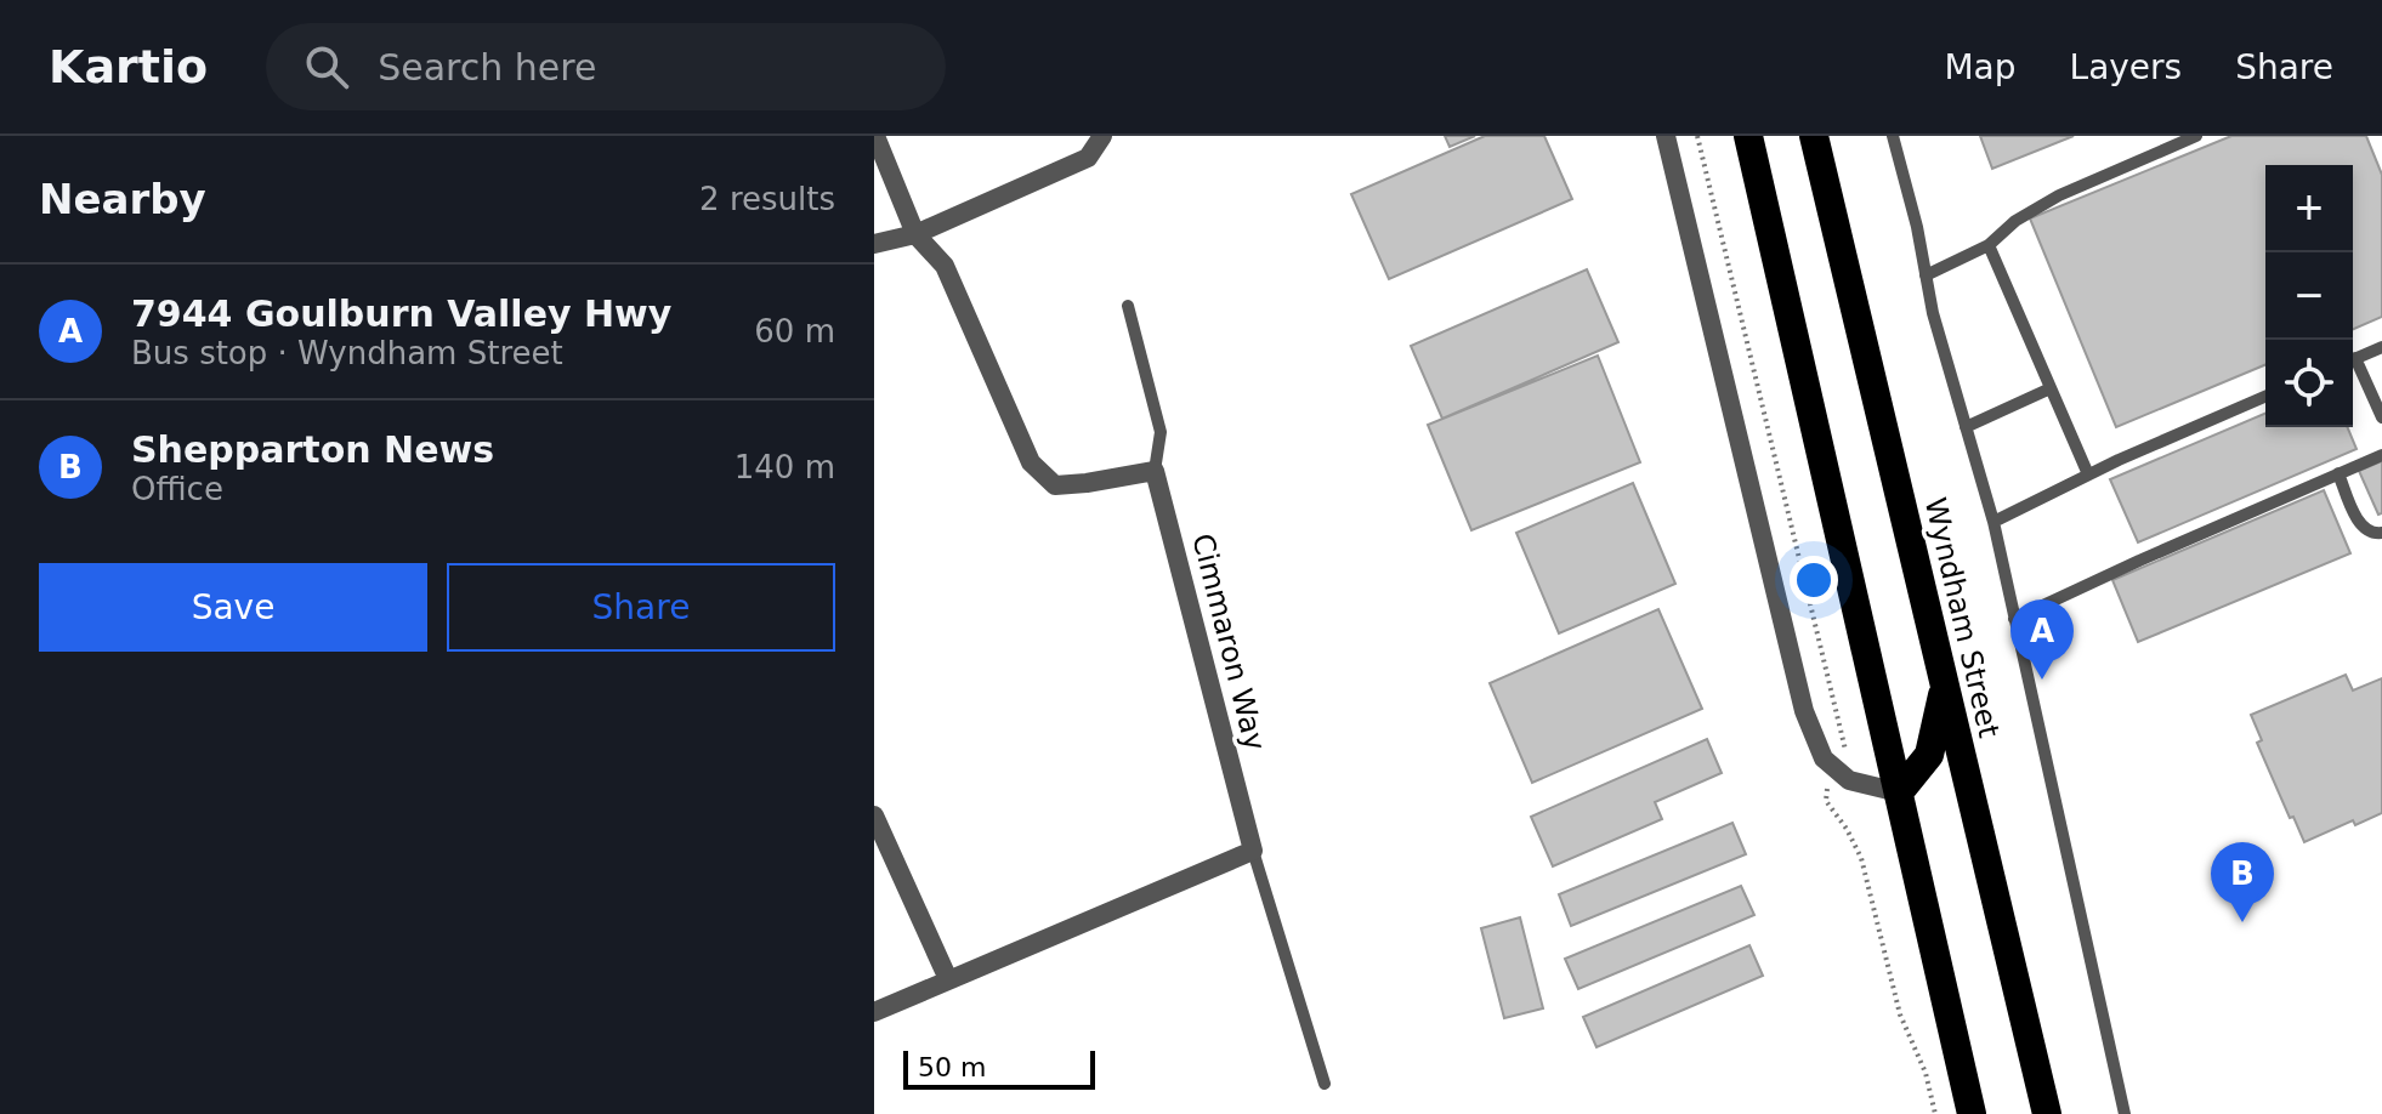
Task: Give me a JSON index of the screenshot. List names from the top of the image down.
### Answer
{
  "streets": {
    "highway": ["Wyndham Street"],
    "street": ["Cimmaron Way"]
  },
  "scale_bar": "50 m",
  "page": {
    "header": "Kartio",
    "search": "Search here",
    "nav": ["Map", "Layers", "Share"],
    "heading": ["Nearby", "2 results"],
    "map_buttons": ["+", "−"],
    "list": [
      {
        "mark": "A",
        "name": "7944 Goulburn Valley Hwy",
        "note": "Bus stop · Wyndham Street",
        "value": "60 m"
      },
      {
        "mark": "B",
        "name": "Shepparton News",
        "note": "Office",
        "value": "140 m"
      }
    ],
    "buttons": ["Save", "Share"],
    "pins": ["A", "B"],
    "scale": "50 m"
  }
}
